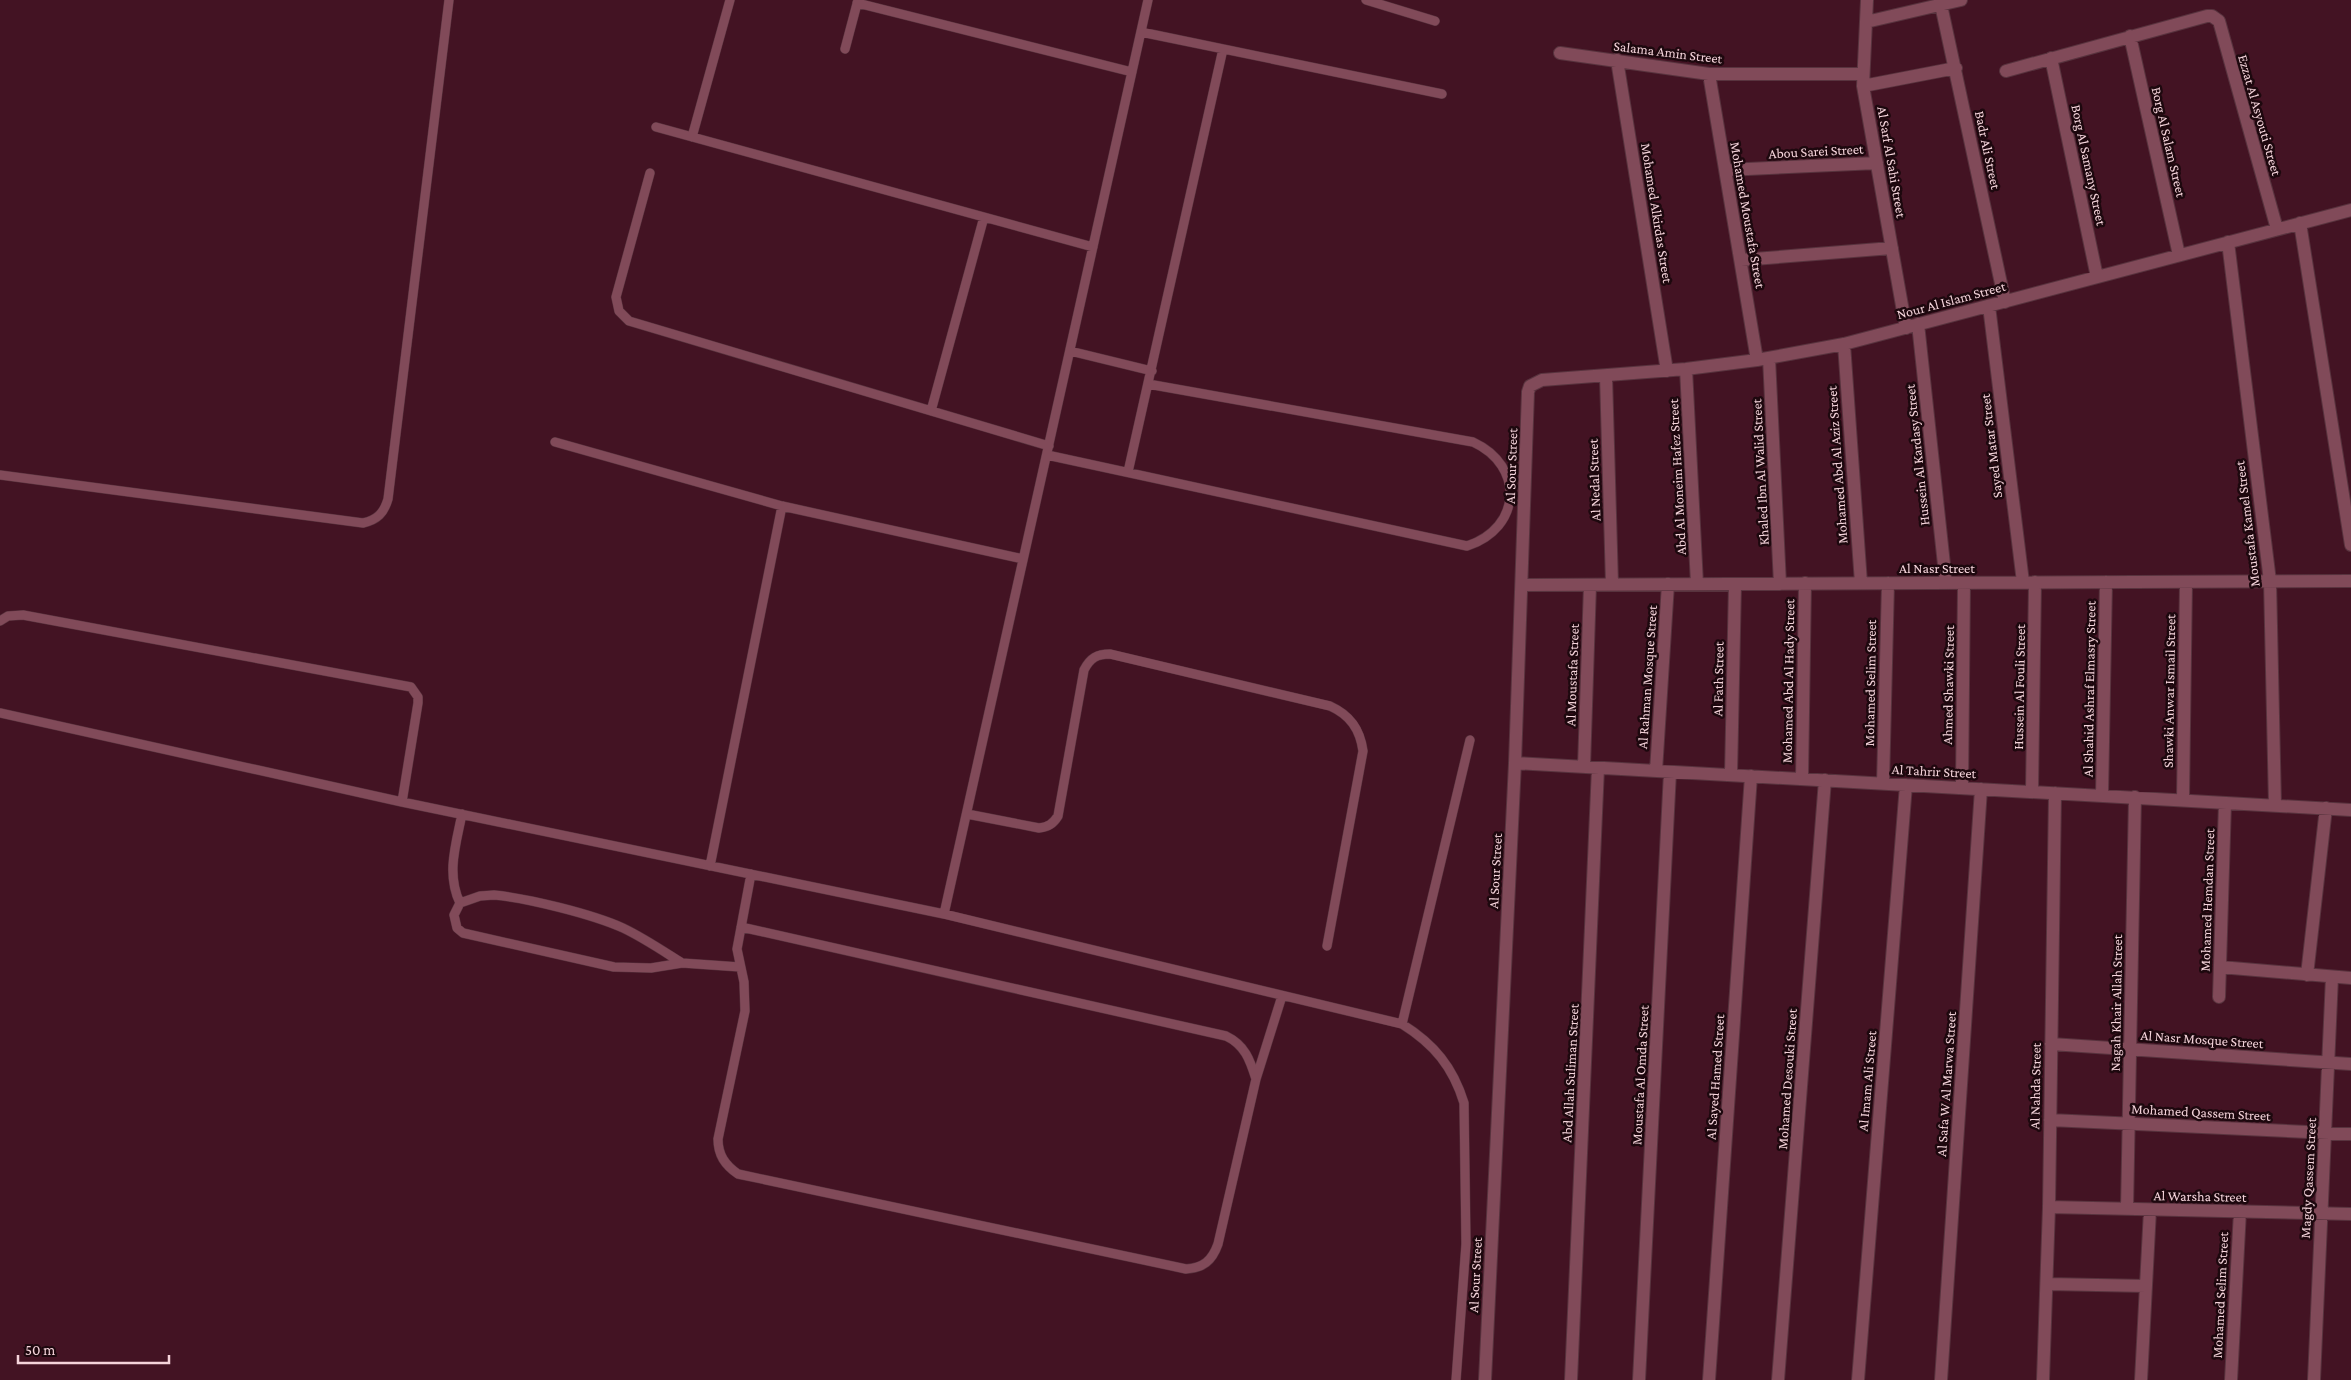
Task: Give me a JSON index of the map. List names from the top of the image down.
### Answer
{
  "streets": {
    "street": [
      "Salama Amin Street",
      "Ezzat Al Asyouti Street",
      "Borg Al Salam Street",
      "Badr Ali Street",
      "Abou Sarei Street",
      "Al Sarf Al Sahi Street",
      "Borg Al Samany Street",
      "Mohamed Alkirdas Street",
      "Mohamed Moustafa Street",
      "Nour Al Islam Street",
      "Sayed Matar Street",
      "Hussein Al Kardasy Street",
      "Mohamed Abd Al Aziz Street",
      "Al Sour Street",
      "Khaled Ibn Al Walid Street",
      "Abd Al Moneim Hafez Street",
      "Al Nedal Street",
      "Moustafa Kamel Street",
      "Al Nasr Street",
      "Al Moustafa Street",
      "Al Rahman Mosque Street",
      "Al Fath Street",
      "Mohamed Abd Al Hady Street",
      "Mohamed Selim Street",
      "Ahmed Shawki Street",
      "Hussein Al Fouli Street",
      "Al Shahid Ashraf Elmasry Street",
      "Shawki Anwar Ismail Street",
      "Al Tahrir Street",
      "Mohamed Hemdan Street",
      "Nagah Khair Allah Street",
      "Al Nasr Mosque Street",
      "Abd Allah Suliman Street",
      "Moustafa Al Omda Street",
      "Al Sayed Hamed Street",
      "Mohamed Desouki Street",
      "Al Imam Ali Street",
      "Al Safa W Al Marwa Street",
      "Al Nahda Street",
      "Mohamed Qassem Street",
      "Magdy Qassem Street",
      "Al Warsha Street"
    ]
  },
  "crossings": [
    ["Salama Amin Street", "Badr Ali Street"],
    ["Salama Amin Street", "Al Sarf Al Sahi Street"],
    ["Salama Amin Street", "Mohamed Alkirdas Street"],
    ["Salama Amin Street", "Mohamed Moustafa Street"],
    ["Ezzat Al Asyouti Street", "Borg Al Salam Street"],
    ["Ezzat Al Asyouti Street", "Nour Al Islam Street"],
    ["Borg Al Salam Street", "Nour Al Islam Street"],
    ["Badr Ali Street", "Nour Al Islam Street"],
    ["Abou Sarei Street", "Al Sarf Al Sahi Street"],
    ["Abou Sarei Street", "Mohamed Moustafa Street"],
    ["Al Sarf Al Sahi Street", "Nour Al Islam Street"],
    ["Al Sarf Al Sahi Street", "Hussein Al Kardasy Street"],
    ["Borg Al Samany Street", "Nour Al Islam Street"],
    ["Mohamed Alkirdas Street", "Nour Al Islam Street"],
    ["Mohamed Moustafa Street", "Nour Al Islam Street"],
    ["Mohamed Moustafa Street", "Khaled Ibn Al Walid Street"],
    ["Nour Al Islam Street", "Sayed Matar Street"],
    ["Nour Al Islam Street", "Hussein Al Kardasy Street"],
    ["Nour Al Islam Street", "Mohamed Abd Al Aziz Street"],
    ["Nour Al Islam Street", "Al Sour Street"],
    ["Nour Al Islam Street", "Khaled Ibn Al Walid Street"],
    ["Nour Al Islam Street", "Abd Al Moneim Hafez Street"],
    ["Nour Al Islam Street", "Al Nedal Street"],
    ["Nour Al Islam Street", "Moustafa Kamel Street"],
    ["Sayed Matar Street", "Al Nasr Street"],
    ["Sayed Matar Street", "Hussein Al Fouli Street"],
    ["Hussein Al Kardasy Street", "Al Nasr Street"],
    ["Mohamed Abd Al Aziz Street", "Al Nasr Street"],
    ["Al Sour Street", "Al Nasr Street"],
    ["Al Sour Street", "Al Tahrir Street"],
    ["Khaled Ibn Al Walid Street", "Al Nasr Street"],
    ["Abd Al Moneim Hafez Street", "Al Nasr Street"],
    ["Al Nedal Street", "Al Nasr Street"],
    ["Moustafa Kamel Street", "Al Nasr Street"],
    ["Moustafa Kamel Street", "Al Tahrir Street"],
    ["Al Nasr Street", "Al Moustafa Street"],
    ["Al Nasr Street", "Al Rahman Mosque Street"],
    ["Al Nasr Street", "Al Fath Street"],
    ["Al Nasr Street", "Mohamed Abd Al Hady Street"],
    ["Al Nasr Street", "Mohamed Selim Street"],
    ["Al Nasr Street", "Ahmed Shawki Street"],
    ["Al Nasr Street", "Hussein Al Fouli Street"],
    ["Al Nasr Street", "Al Shahid Ashraf Elmasry Street"],
    ["Al Nasr Street", "Shawki Anwar Ismail Street"],
    ["Al Moustafa Street", "Al Tahrir Street"],
    ["Al Rahman Mosque Street", "Al Tahrir Street"],
    ["Al Fath Street", "Al Tahrir Street"],
    ["Mohamed Abd Al Hady Street", "Al Tahrir Street"],
    ["Mohamed Selim Street", "Al Tahrir Street"],
    ["Mohamed Selim Street", "Al Warsha Street"],
    ["Ahmed Shawki Street", "Al Tahrir Street"],
    ["Hussein Al Fouli Street", "Al Tahrir Street"],
    ["Al Shahid Ashraf Elmasry Street", "Al Tahrir Street"],
    ["Shawki Anwar Ismail Street", "Al Tahrir Street"],
    ["Al Tahrir Street", "Mohamed Hemdan Street"],
    ["Al Tahrir Street", "Nagah Khair Allah Street"],
    ["Al Tahrir Street", "Abd Allah Suliman Street"],
    ["Al Tahrir Street", "Moustafa Al Omda Street"],
    ["Al Tahrir Street", "Al Sayed Hamed Street"],
    ["Al Tahrir Street", "Mohamed Desouki Street"],
    ["Al Tahrir Street", "Al Imam Ali Street"],
    ["Al Tahrir Street", "Al Safa W Al Marwa Street"],
    ["Al Tahrir Street", "Al Nahda Street"],
    ["Nagah Khair Allah Street", "Al Nasr Mosque Street"],
    ["Nagah Khair Allah Street", "Mohamed Qassem Street"],
    ["Nagah Khair Allah Street", "Al Warsha Street"],
    ["Al Nasr Mosque Street", "Al Nahda Street"],
    ["Al Nasr Mosque Street", "Magdy Qassem Street"],
    ["Al Nahda Street", "Mohamed Qassem Street"],
    ["Al Nahda Street", "Al Warsha Street"],
    ["Mohamed Qassem Street", "Magdy Qassem Street"],
    ["Magdy Qassem Street", "Al Warsha Street"]
  ],
  "scale_bar": "50 m"
}
